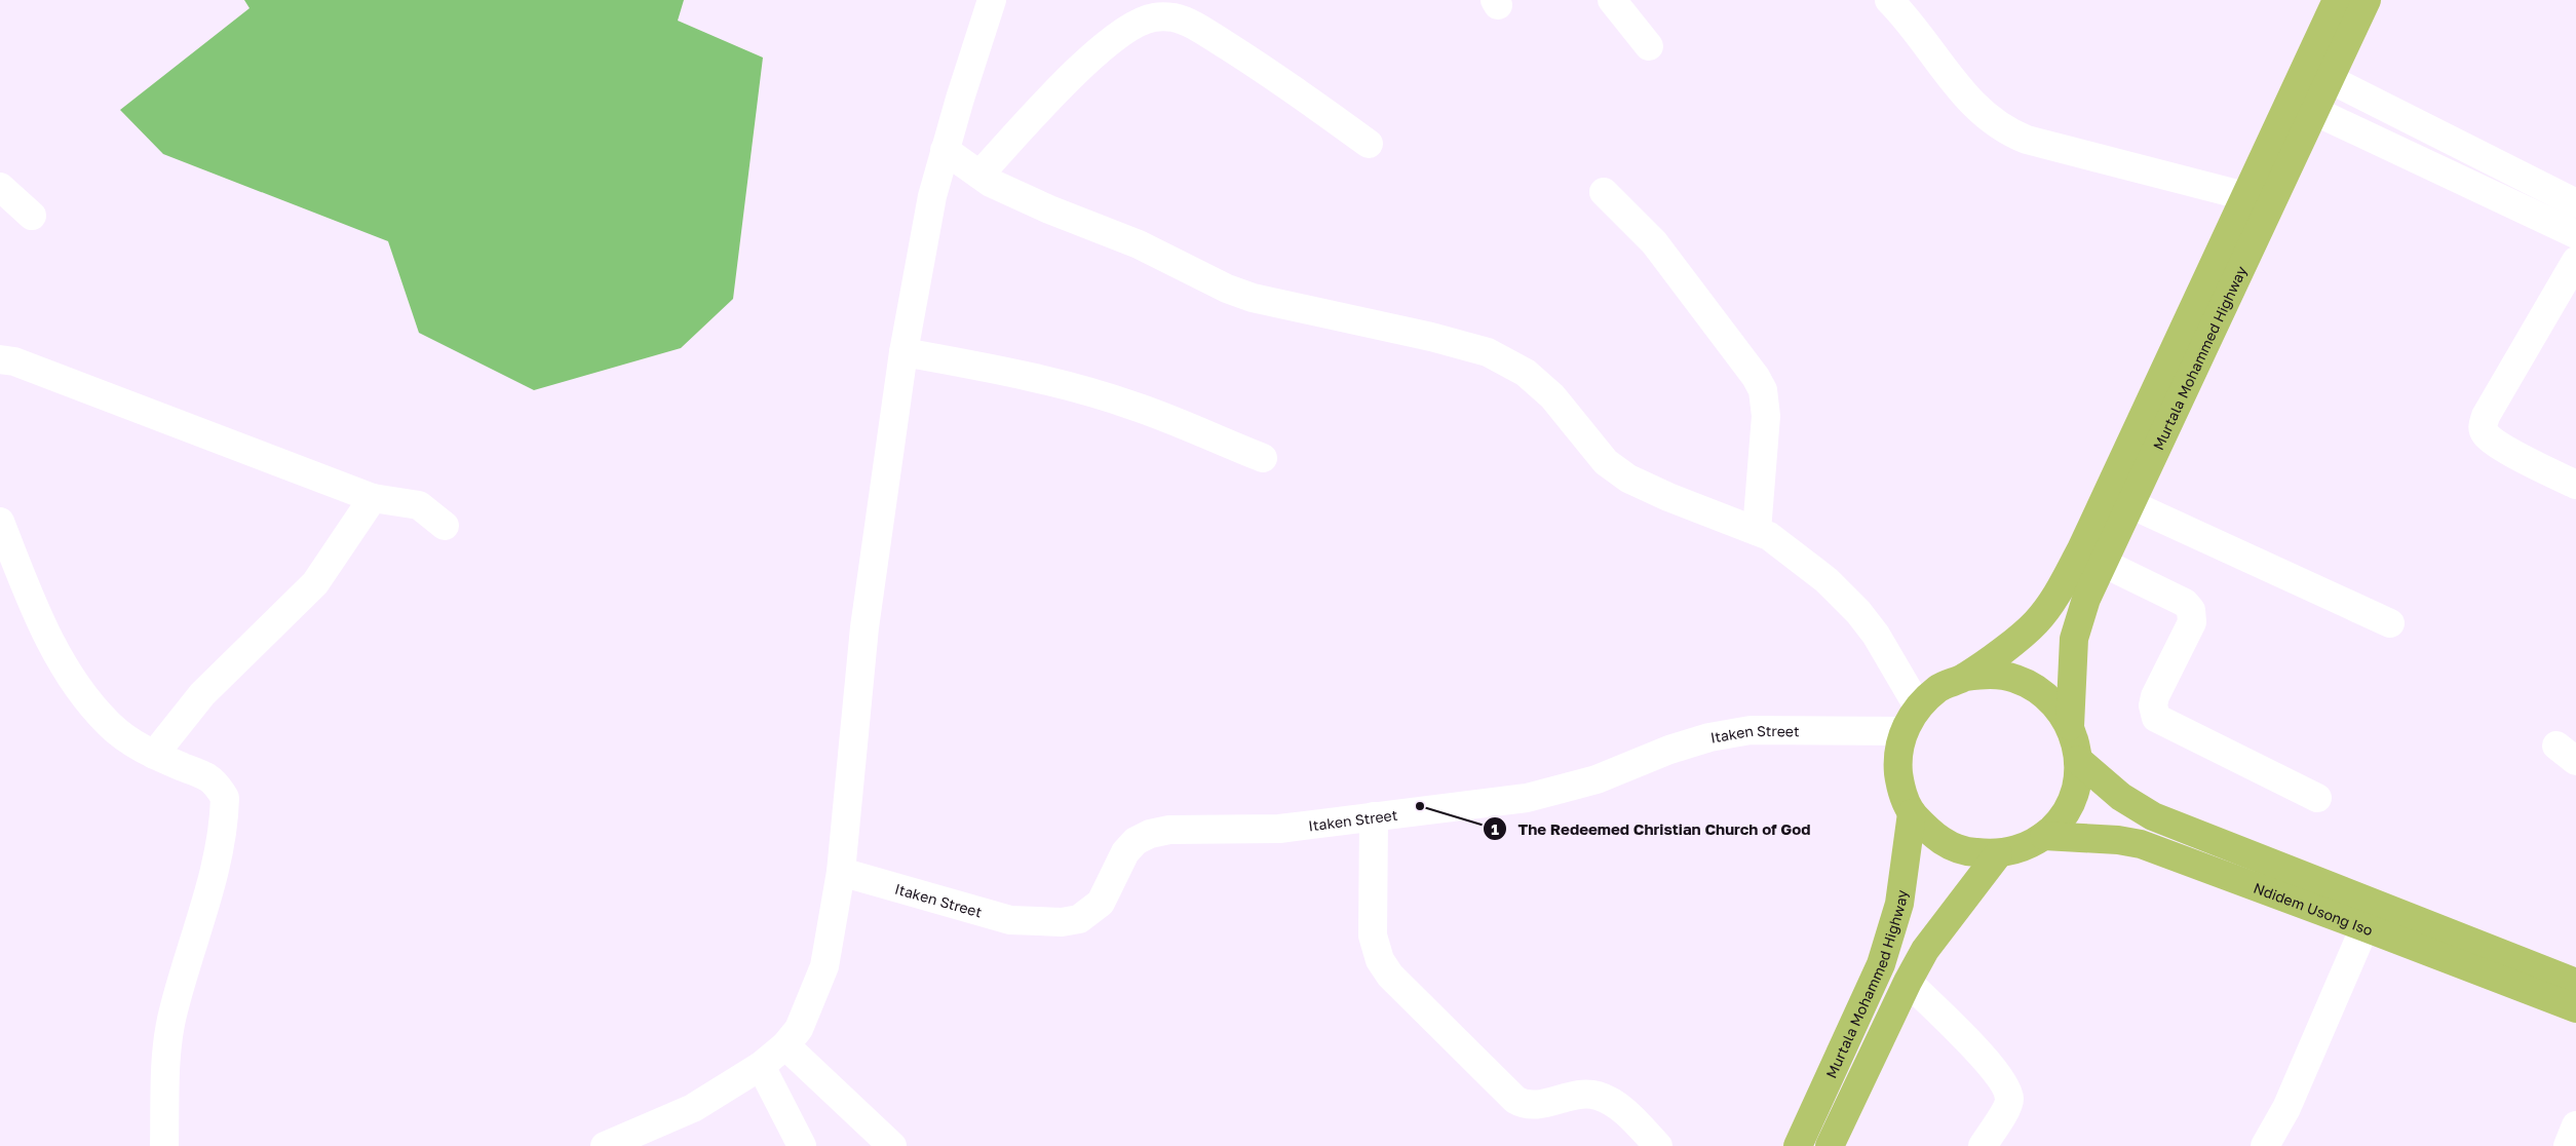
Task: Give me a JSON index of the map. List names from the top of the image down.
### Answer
{
  "streets": {
    "highway": ["Murtala Mohammed Highway", "Ndidem Usong Iso"],
    "street": ["Itaken Street"]
  },
  "crossings": [
    ["Murtala Mohammed Highway", "Itaken Street"],
    ["Murtala Mohammed Highway", "Ndidem Usong Iso"],
    ["Itaken Street", "Ndidem Usong Iso"]
  ],
  "places": ["The Redeemed Christian Church of God"]
}
